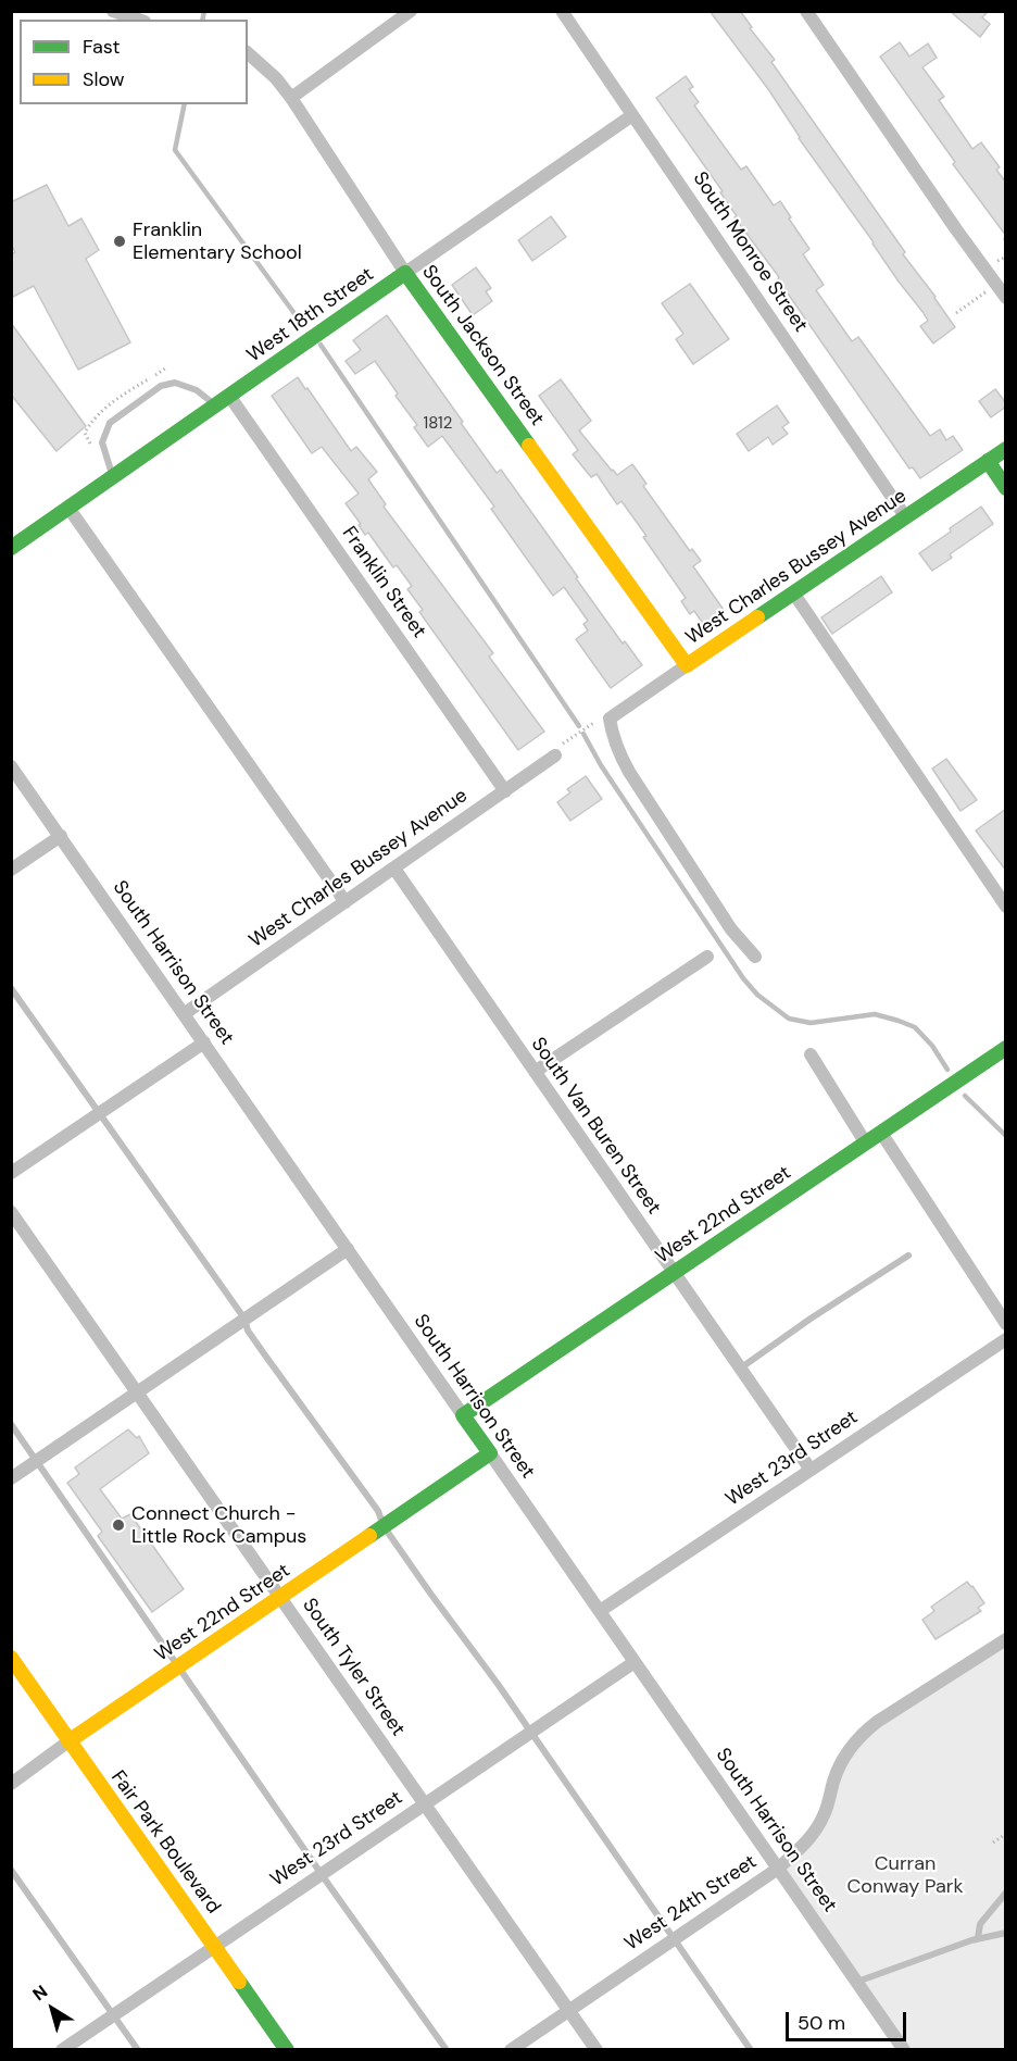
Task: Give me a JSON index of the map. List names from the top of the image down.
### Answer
{
  "streets": {
    "street": [
      "South Monroe Street",
      "West 18th Street",
      "South Jackson Street",
      "West Charles Bussey Avenue",
      "Franklin Street",
      "South Harrison Street",
      "South Van Buren Street",
      "West 22nd Street",
      "West 23rd Street",
      "South Tyler Street",
      "Fair Park Boulevard",
      "West 24th Street"
    ]
  },
  "crossings": [
    ["South Monroe Street", "West 18th Street"],
    ["South Monroe Street", "West Charles Bussey Avenue"],
    ["West 18th Street", "South Jackson Street"],
    ["West 18th Street", "Franklin Street"],
    ["South Jackson Street", "West Charles Bussey Avenue"],
    ["West Charles Bussey Avenue", "Franklin Street"],
    ["West Charles Bussey Avenue", "South Harrison Street"],
    ["West Charles Bussey Avenue", "South Van Buren Street"],
    ["South Harrison Street", "West 22nd Street"],
    ["South Harrison Street", "West 23rd Street"],
    ["South Harrison Street", "West 24th Street"],
    ["South Van Buren Street", "West 22nd Street"],
    ["South Van Buren Street", "West 23rd Street"],
    ["West 22nd Street", "South Tyler Street"],
    ["West 22nd Street", "Fair Park Boulevard"],
    ["West 23rd Street", "South Tyler Street"],
    ["West 23rd Street", "Fair Park Boulevard"],
    ["South Tyler Street", "West 24th Street"]
  ],
  "parks": ["Curran Conway Park"],
  "places": ["Franklin Elementary School", "Connect Church - Little Rock Campus"],
  "house_numbers": ["1812"],
  "legend": ["Fast", "Slow"],
  "scale_bar": "50 m",
  "north": "top left"
}
